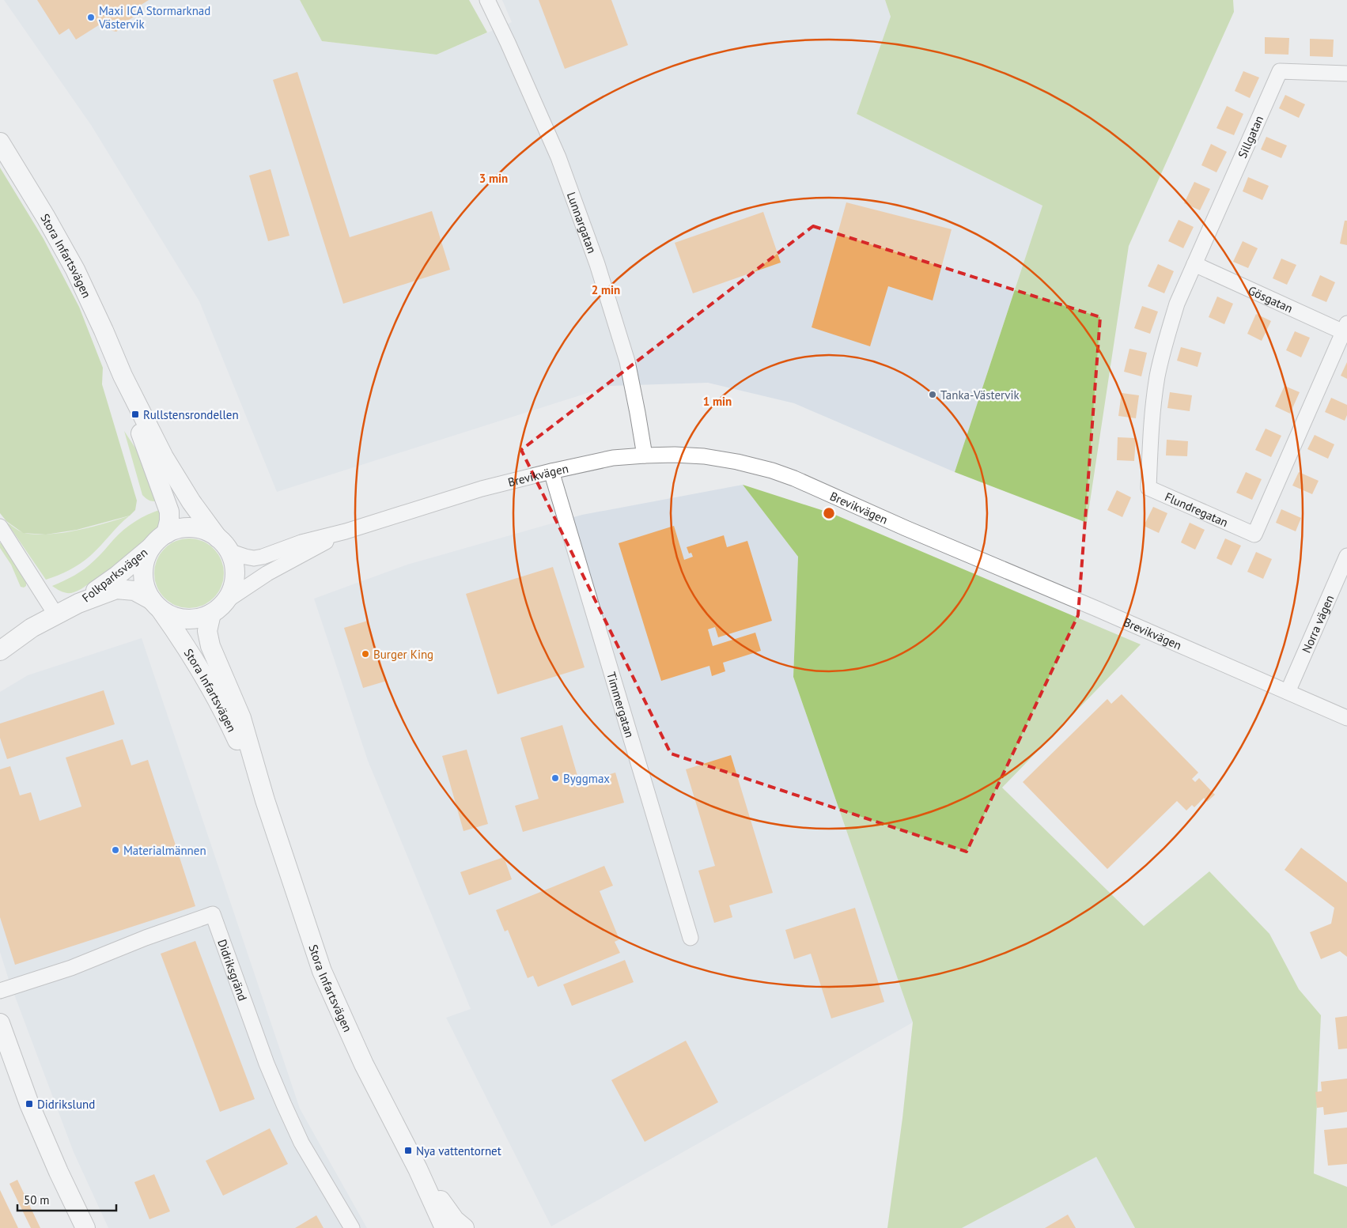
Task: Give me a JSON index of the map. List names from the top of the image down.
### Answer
{
  "streets": {
    "main road": ["Stora Infartsvägen", "Folkparksvägen"],
    "street": [
      "Sillgatan",
      "Lunnargatan",
      "Gösgatan",
      "Brevikvägen",
      "Flundregatan",
      "Norra vägen",
      "Timmergatan",
      "Didriksgränd"
    ]
  },
  "crossings": [
    ["Sillgatan", "Gösgatan"],
    ["Sillgatan", "Flundregatan"],
    ["Lunnargatan", "Brevikvägen"],
    ["Stora Infartsvägen", "Brevikvägen"],
    ["Stora Infartsvägen", "Folkparksvägen"],
    ["Gösgatan", "Flundregatan"],
    ["Brevikvägen", "Folkparksvägen"],
    ["Brevikvägen", "Norra vägen"],
    ["Brevikvägen", "Timmergatan"]
  ],
  "places": {
    "other": [
      "Maxi ICA Stormarknad Västervik",
      "Tanka-Västervik",
      "Burger King",
      "Byggmax",
      "Materialmännen"
    ],
    "transit": ["Rullstensrondellen", "Didrikslund", "Nya vattentornet"]
  },
  "scale_bar": "50 m",
  "rings": ["3 min", "2 min", "1 min"]
}
